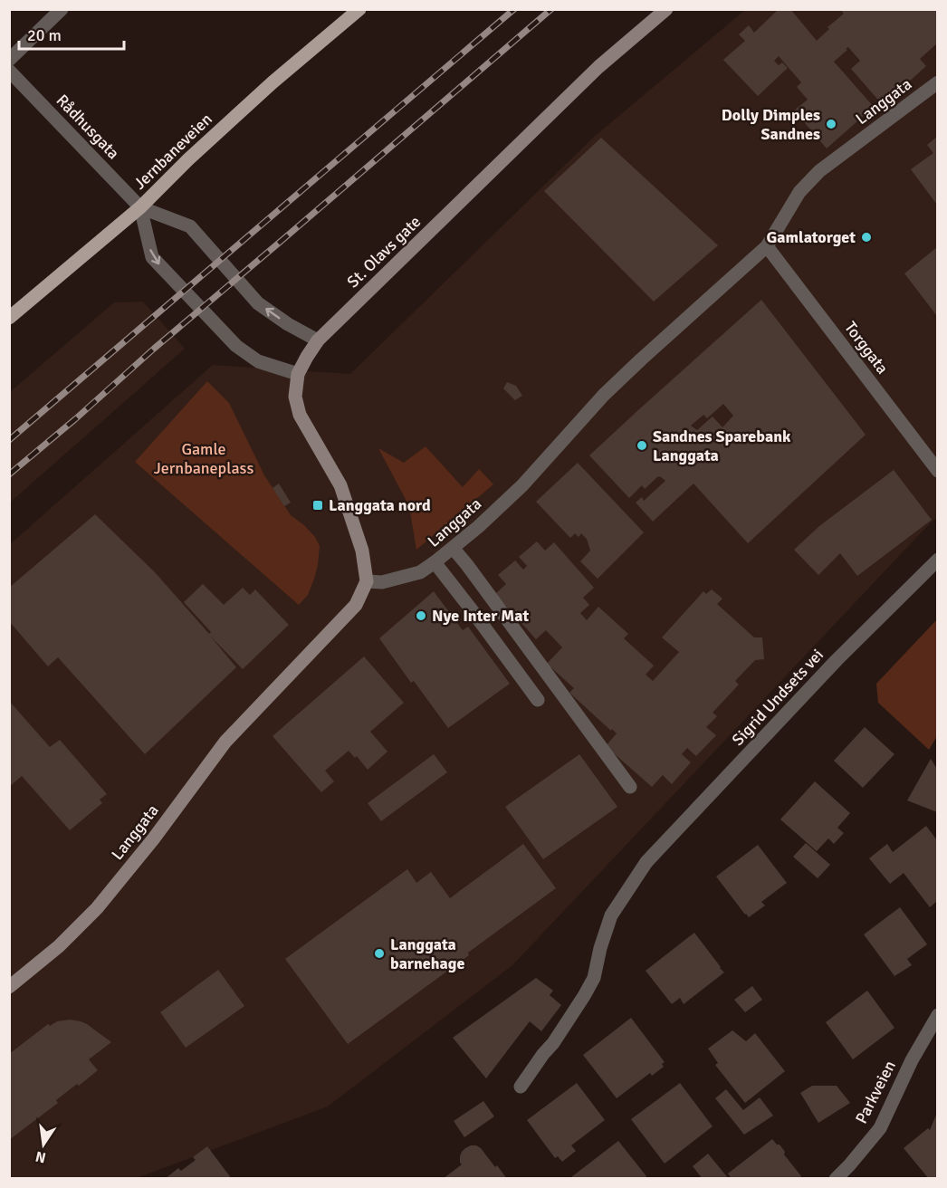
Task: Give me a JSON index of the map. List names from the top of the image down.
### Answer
{
  "streets": {
    "main road": ["Jernbaneveien"],
    "street": [
      "Langgata",
      "Rådhusgata",
      "St. Olavs gate",
      "Torggata",
      "Sigrid Undsets vei",
      "Parkveien"
    ]
  },
  "crossings": [
    ["Langgata", "St. Olavs gate"],
    ["Langgata", "Torggata"],
    ["Rådhusgata", "Jernbaneveien"]
  ],
  "parks": ["Gamle Jernbaneplass"],
  "places": {
    "other": [
      "Dolly Dimples Sandnes",
      "Gamlatorget",
      "Sandnes Sparebank Langgata",
      "Nye Inter Mat",
      "Langgata barnehage"
    ],
    "transit": ["Langgata nord"]
  },
  "scale_bar": "20 m",
  "north": "bottom"
}
